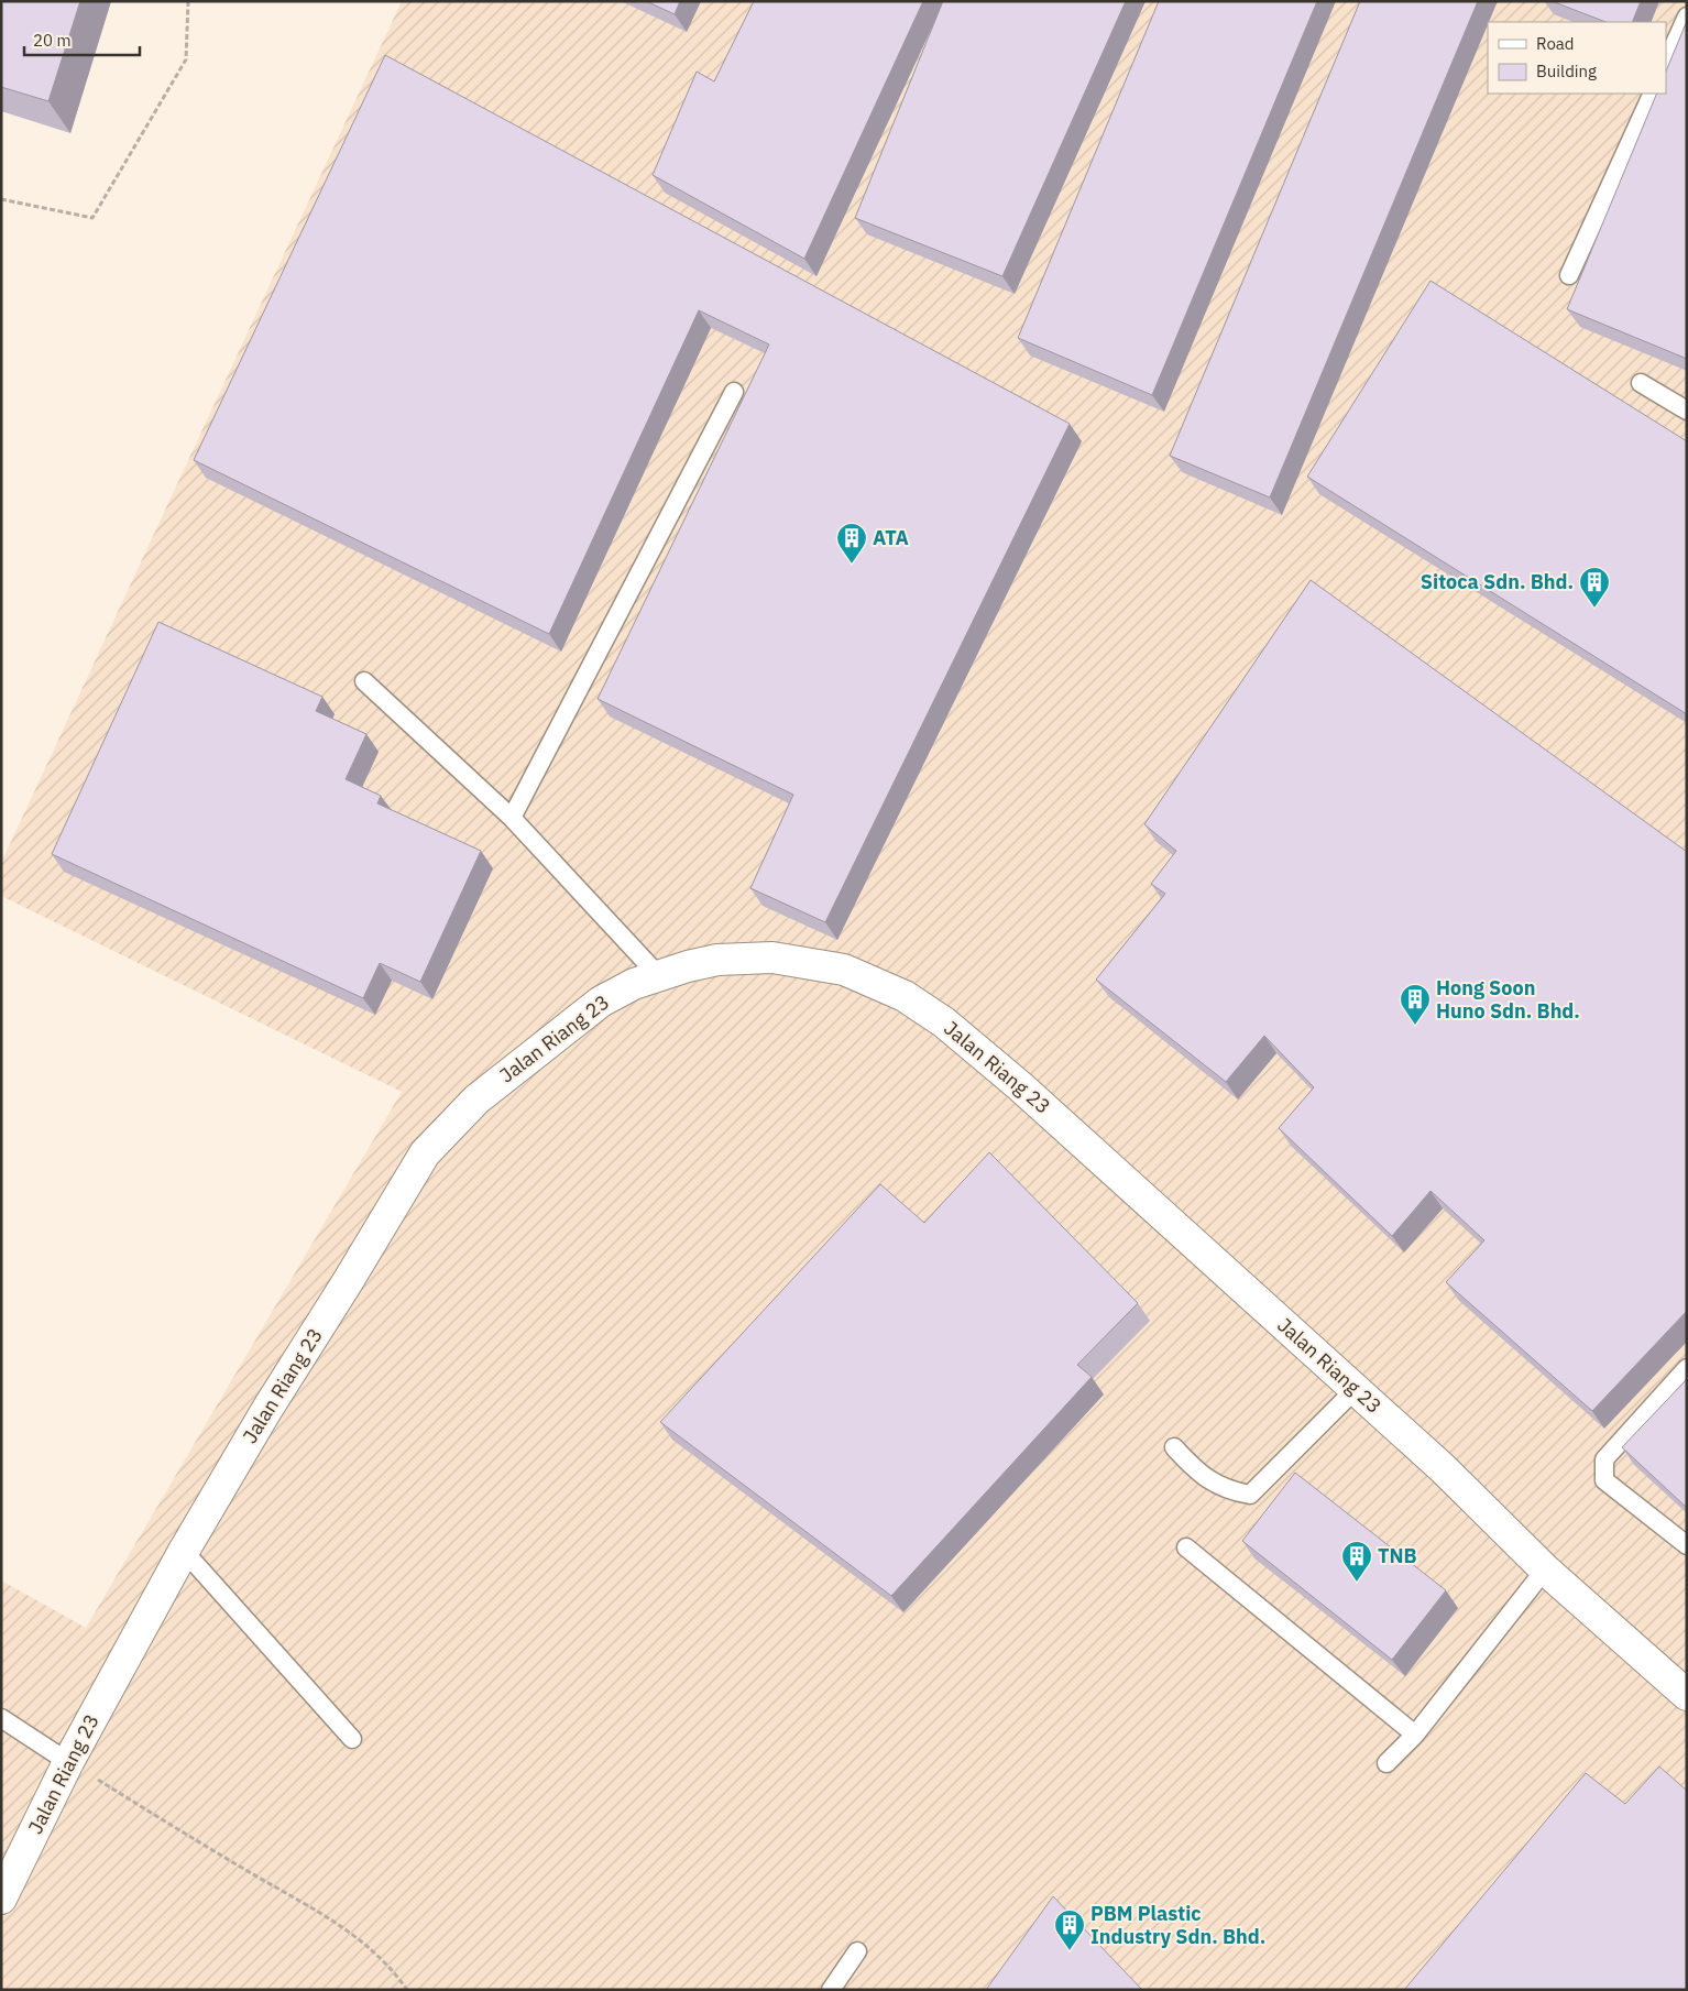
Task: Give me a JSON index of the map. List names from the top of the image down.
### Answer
{
  "streets": {
    "street": ["Jalan Riang 23"]
  },
  "places": {
    "building": [
      "ATA",
      "Sitoca Sdn. Bhd.",
      "Hong Soon Huno Sdn. Bhd.",
      "TNB",
      "PBM Plastic Industry Sdn. Bhd."
    ]
  },
  "legend": ["Road", "Building"],
  "scale_bar": "20 m"
}
